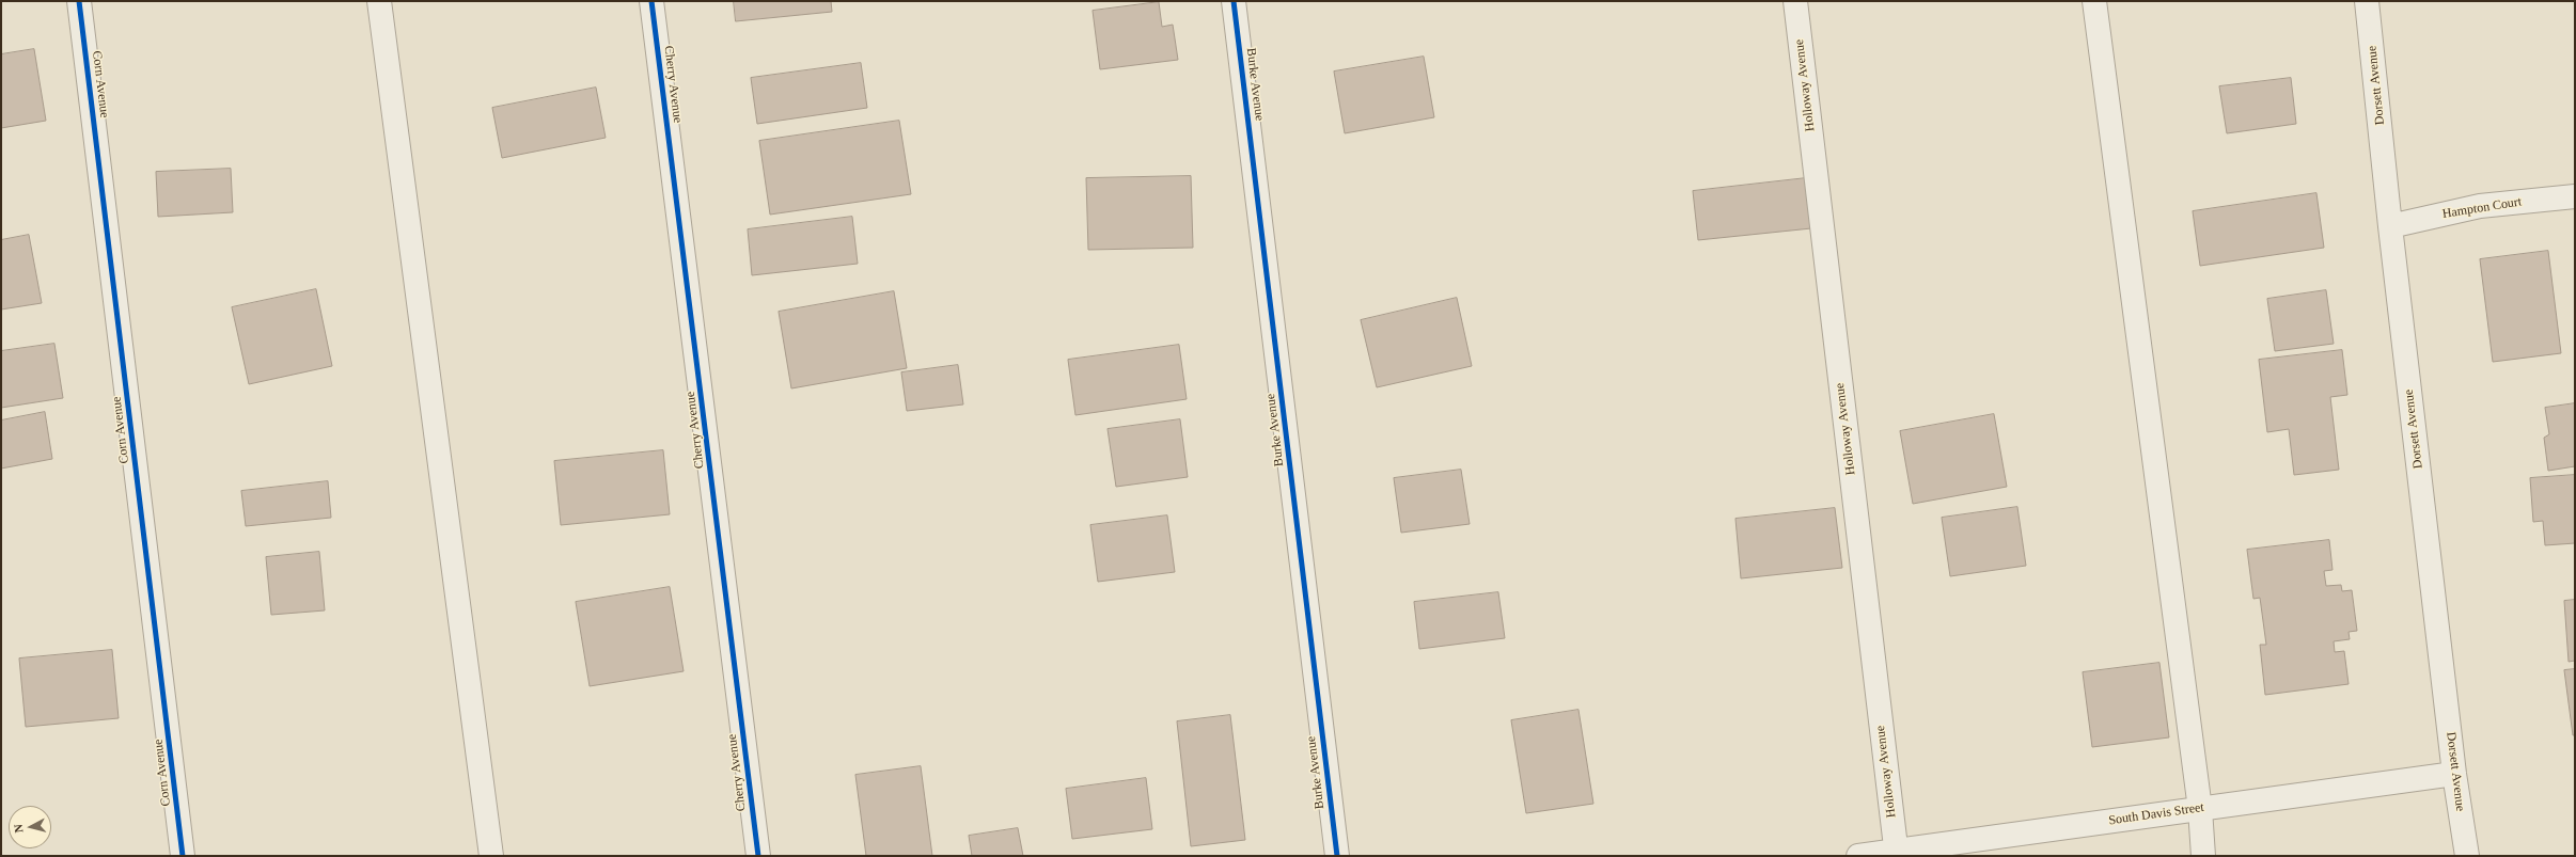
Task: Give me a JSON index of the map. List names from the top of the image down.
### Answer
{
  "streets": {
    "street": [
      "Corn Avenue",
      "Cherry Avenue",
      "Burke Avenue",
      "Holloway Avenue",
      "Dorsett Avenue",
      "Hampton Court",
      "South Davis Street"
    ]
  },
  "crossings": [
    ["Holloway Avenue", "South Davis Street"],
    ["Dorsett Avenue", "Hampton Court"],
    ["Dorsett Avenue", "South Davis Street"]
  ],
  "north": "left"
}
